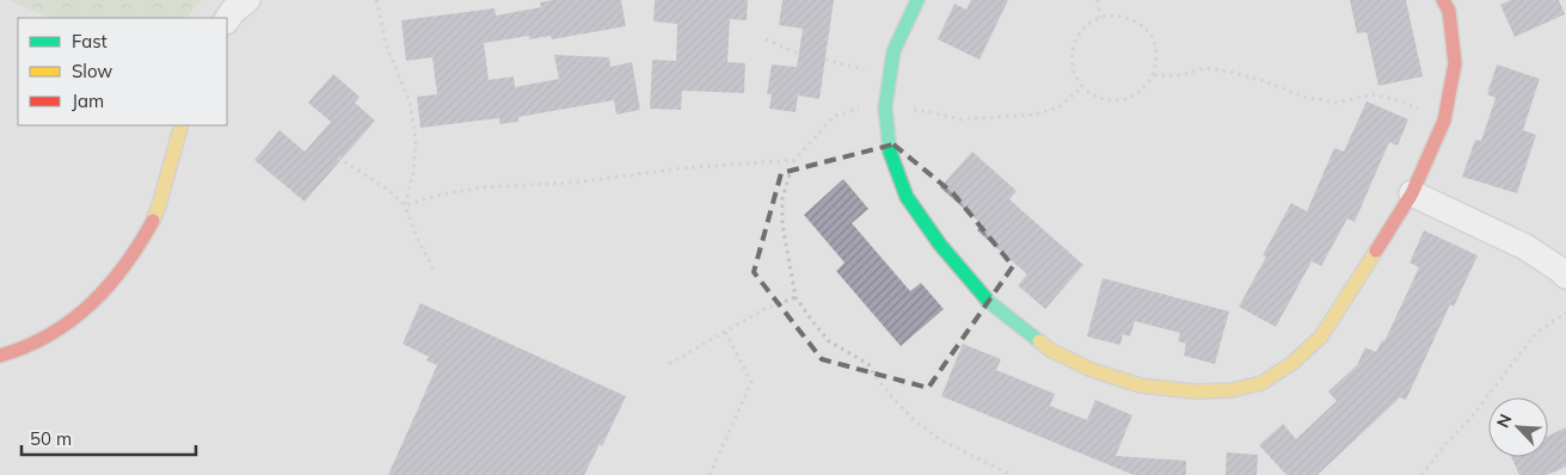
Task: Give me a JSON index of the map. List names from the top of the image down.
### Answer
{
  "legend": ["Fast", "Slow", "Jam"],
  "scale_bar": "50 m",
  "north": "top left"
}
